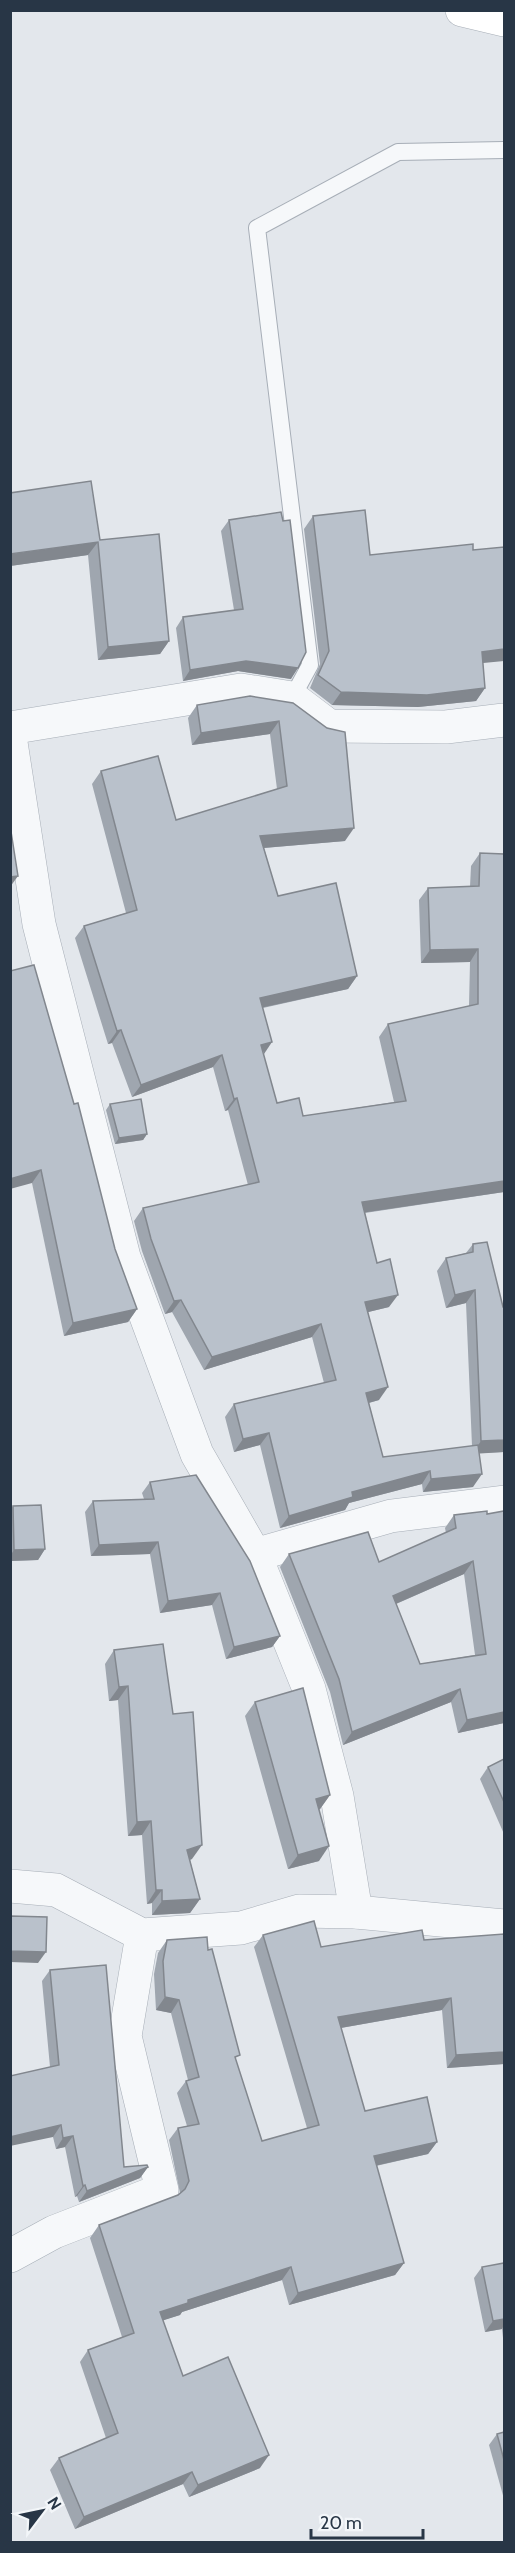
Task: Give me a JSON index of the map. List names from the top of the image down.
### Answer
{
  "scale_bar": "20 m",
  "north": "top right"
}
